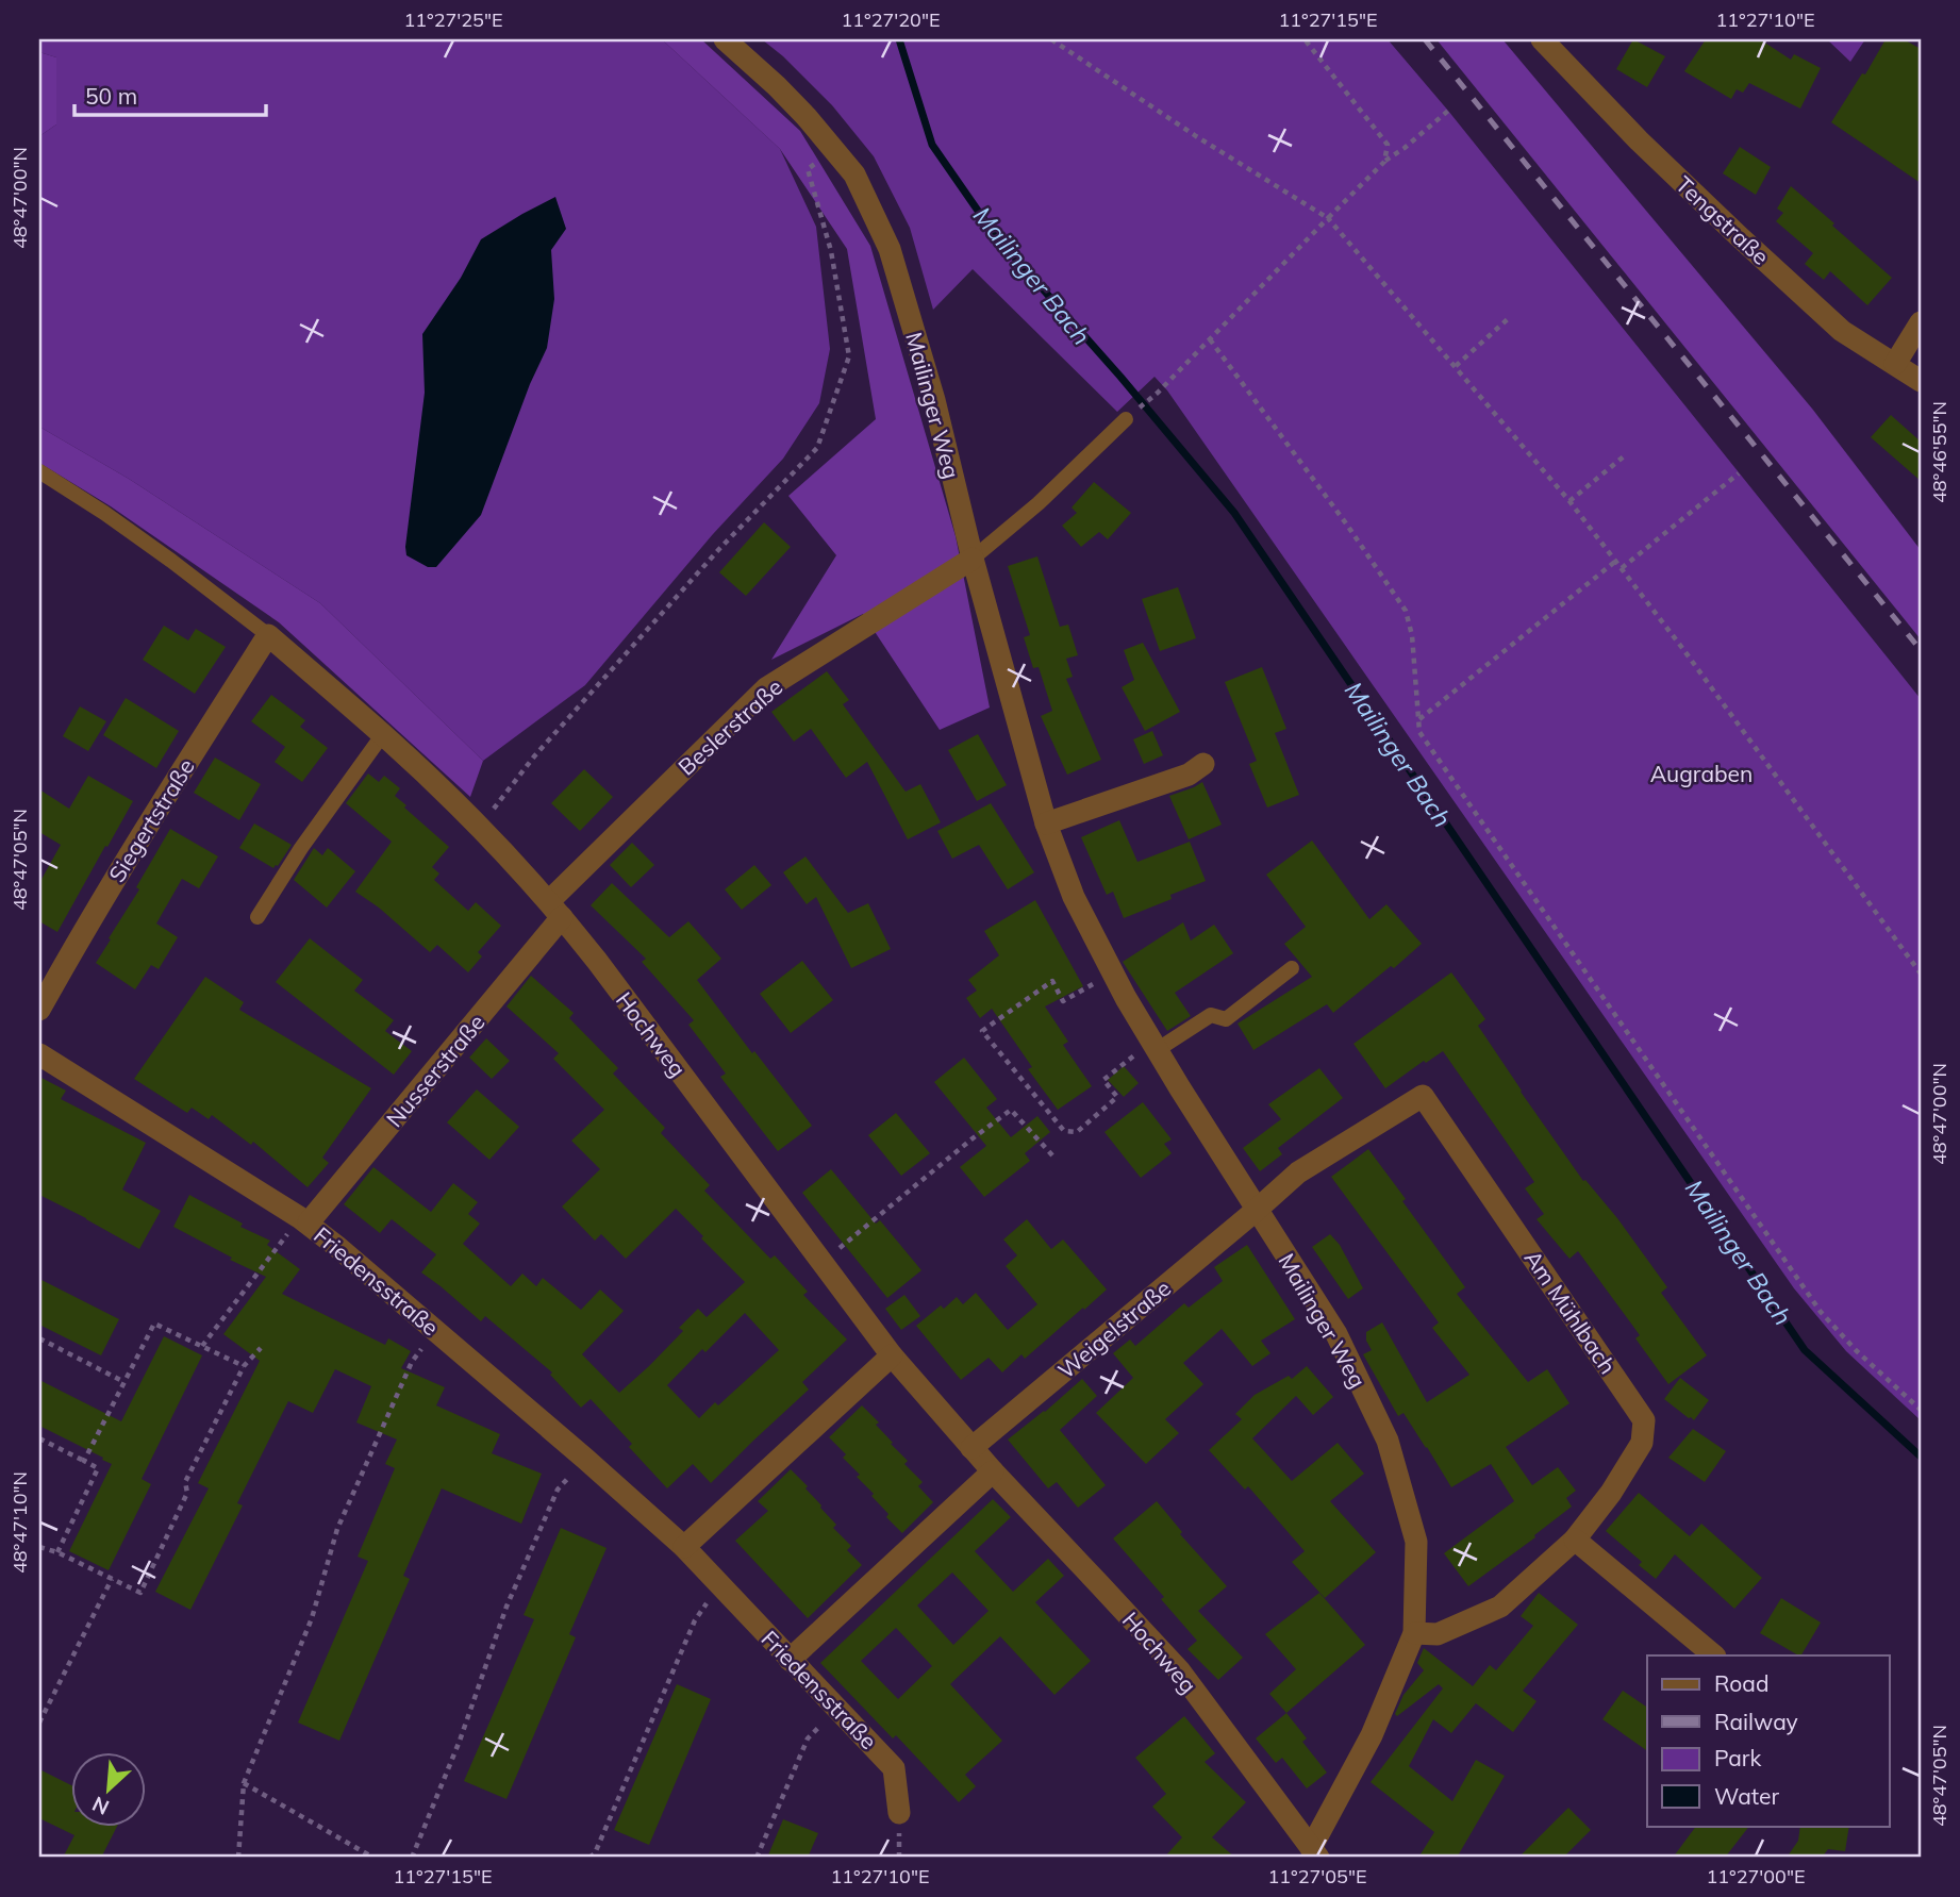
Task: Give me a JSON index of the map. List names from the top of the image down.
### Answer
{
  "streets": {
    "street": [
      "Tengstraße",
      "Mailinger Weg",
      "Beslerstraße",
      "Siegertstraße",
      "Hochweg",
      "Nusserstraße",
      "Friedensstraße",
      "Am Mühlbach",
      "Weigelstraße"
    ]
  },
  "crossings": [
    ["Mailinger Weg", "Beslerstraße"],
    ["Mailinger Weg", "Hochweg"],
    ["Mailinger Weg", "Am Mühlbach"],
    ["Mailinger Weg", "Weigelstraße"],
    ["Beslerstraße", "Hochweg"],
    ["Beslerstraße", "Nusserstraße"],
    ["Siegertstraße", "Hochweg"],
    ["Hochweg", "Nusserstraße"],
    ["Hochweg", "Weigelstraße"],
    ["Nusserstraße", "Friedensstraße"],
    ["Am Mühlbach", "Weigelstraße"]
  ],
  "water": ["Mailinger Bach"],
  "parks": ["Augraben"],
  "legend": [
    "Road",
    "Railway",
    "Park",
    "Water"
  ],
  "scale_bar": "50 m",
  "north": "bottom left",
  "coordinates": [
    "11°27'25\"E",
    "11°27'20\"E",
    "11°27'15\"E",
    "11°27'10\"E",
    "48°47'00\"N",
    "48°46'55\"N",
    "48°47'05\"N",
    "48°47'10\"N",
    "11°27'05\"E",
    "11°27'00\"E"
  ]
}
